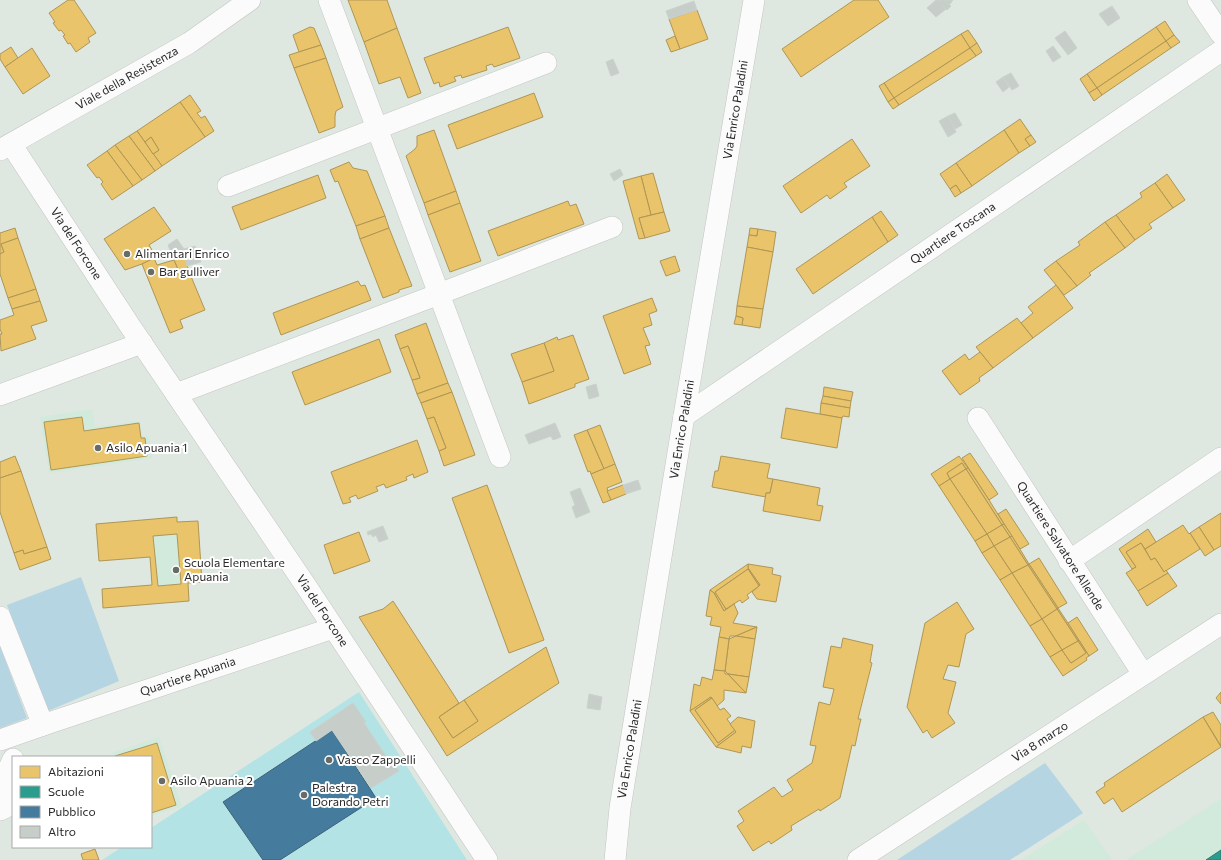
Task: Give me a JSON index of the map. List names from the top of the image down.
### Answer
{
  "streets": {
    "street": [
      "Viale della Resistenza",
      "Via Enrico Paladini",
      "Quartiere Toscana",
      "Via del Forcone",
      "Quartiere Salvatore Allende",
      "Quartiere Apuania",
      "Via 8 marzo"
    ]
  },
  "crossings": [
    ["Viale della Resistenza", "Via del Forcone"],
    ["Via Enrico Paladini", "Quartiere Toscana"],
    ["Via del Forcone", "Quartiere Apuania"],
    ["Quartiere Salvatore Allende", "Via 8 marzo"]
  ],
  "places": [
    "Alimentari Enrico",
    "Bar gulliver",
    "Asilo Apuania 1",
    "Scuola Elementare Apuania",
    "Vasco Zappelli",
    "Asilo Apuania 2",
    "Palestra Dorando Petri"
  ],
  "legend": [
    "Abitazioni",
    "Scuole",
    "Pubblico",
    "Altro"
  ]
}
